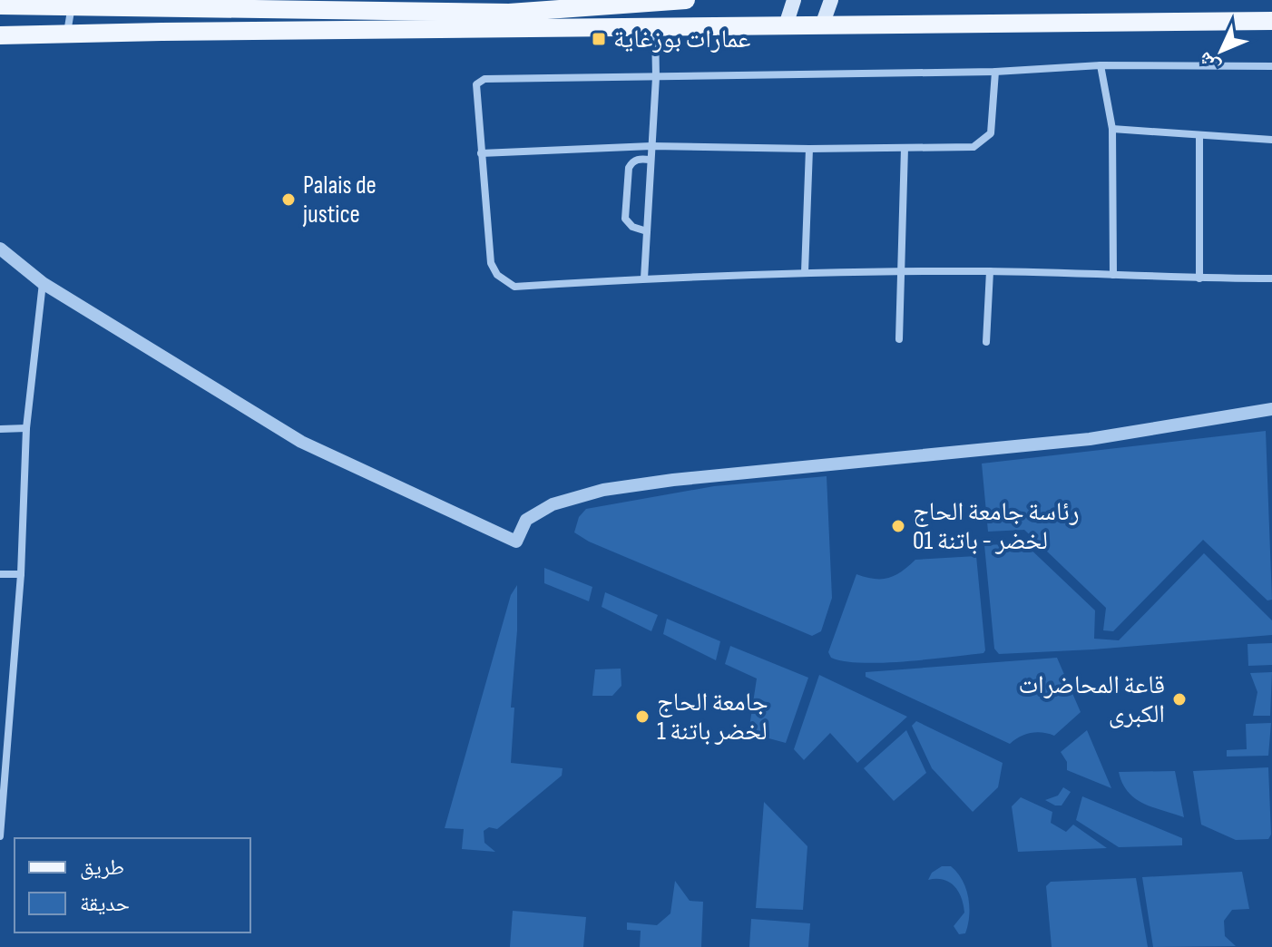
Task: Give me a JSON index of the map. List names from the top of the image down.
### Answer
{
  "places": {
    "transit": ["عمارات بوزغاية"],
    "other": [
      "Palais de justice",
      "رئاسة جامعة الحاج لخضر - باتنة 01",
      "قاعة المحاضرات الكبرى",
      "جامعة الحاج لخضر باتنة 1"
    ]
  },
  "legend": ["طريق", "حديقة"],
  "north": "bottom left"
}
